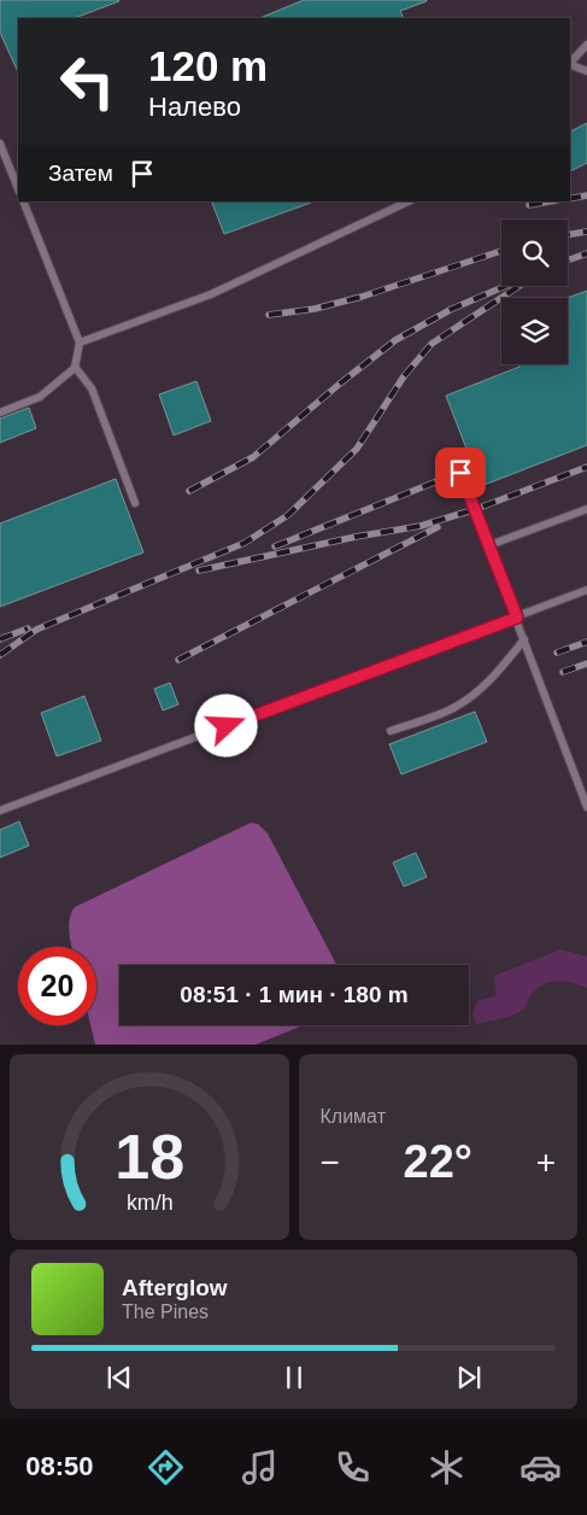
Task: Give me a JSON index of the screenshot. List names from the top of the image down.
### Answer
{
  "page": {
    "turn": ["120 m", "Налево"],
    "then": "Затем",
    "limit": "20",
    "trip": "08:51 · 1 мин · 180 m",
    "tile": "Климат",
    "heat": ["−", "22°", "+"],
    "song": ["Afterglow", "The Pines"],
    "tabs": "08:50",
    "gauge": ["18", "km/h"]
  }
}
